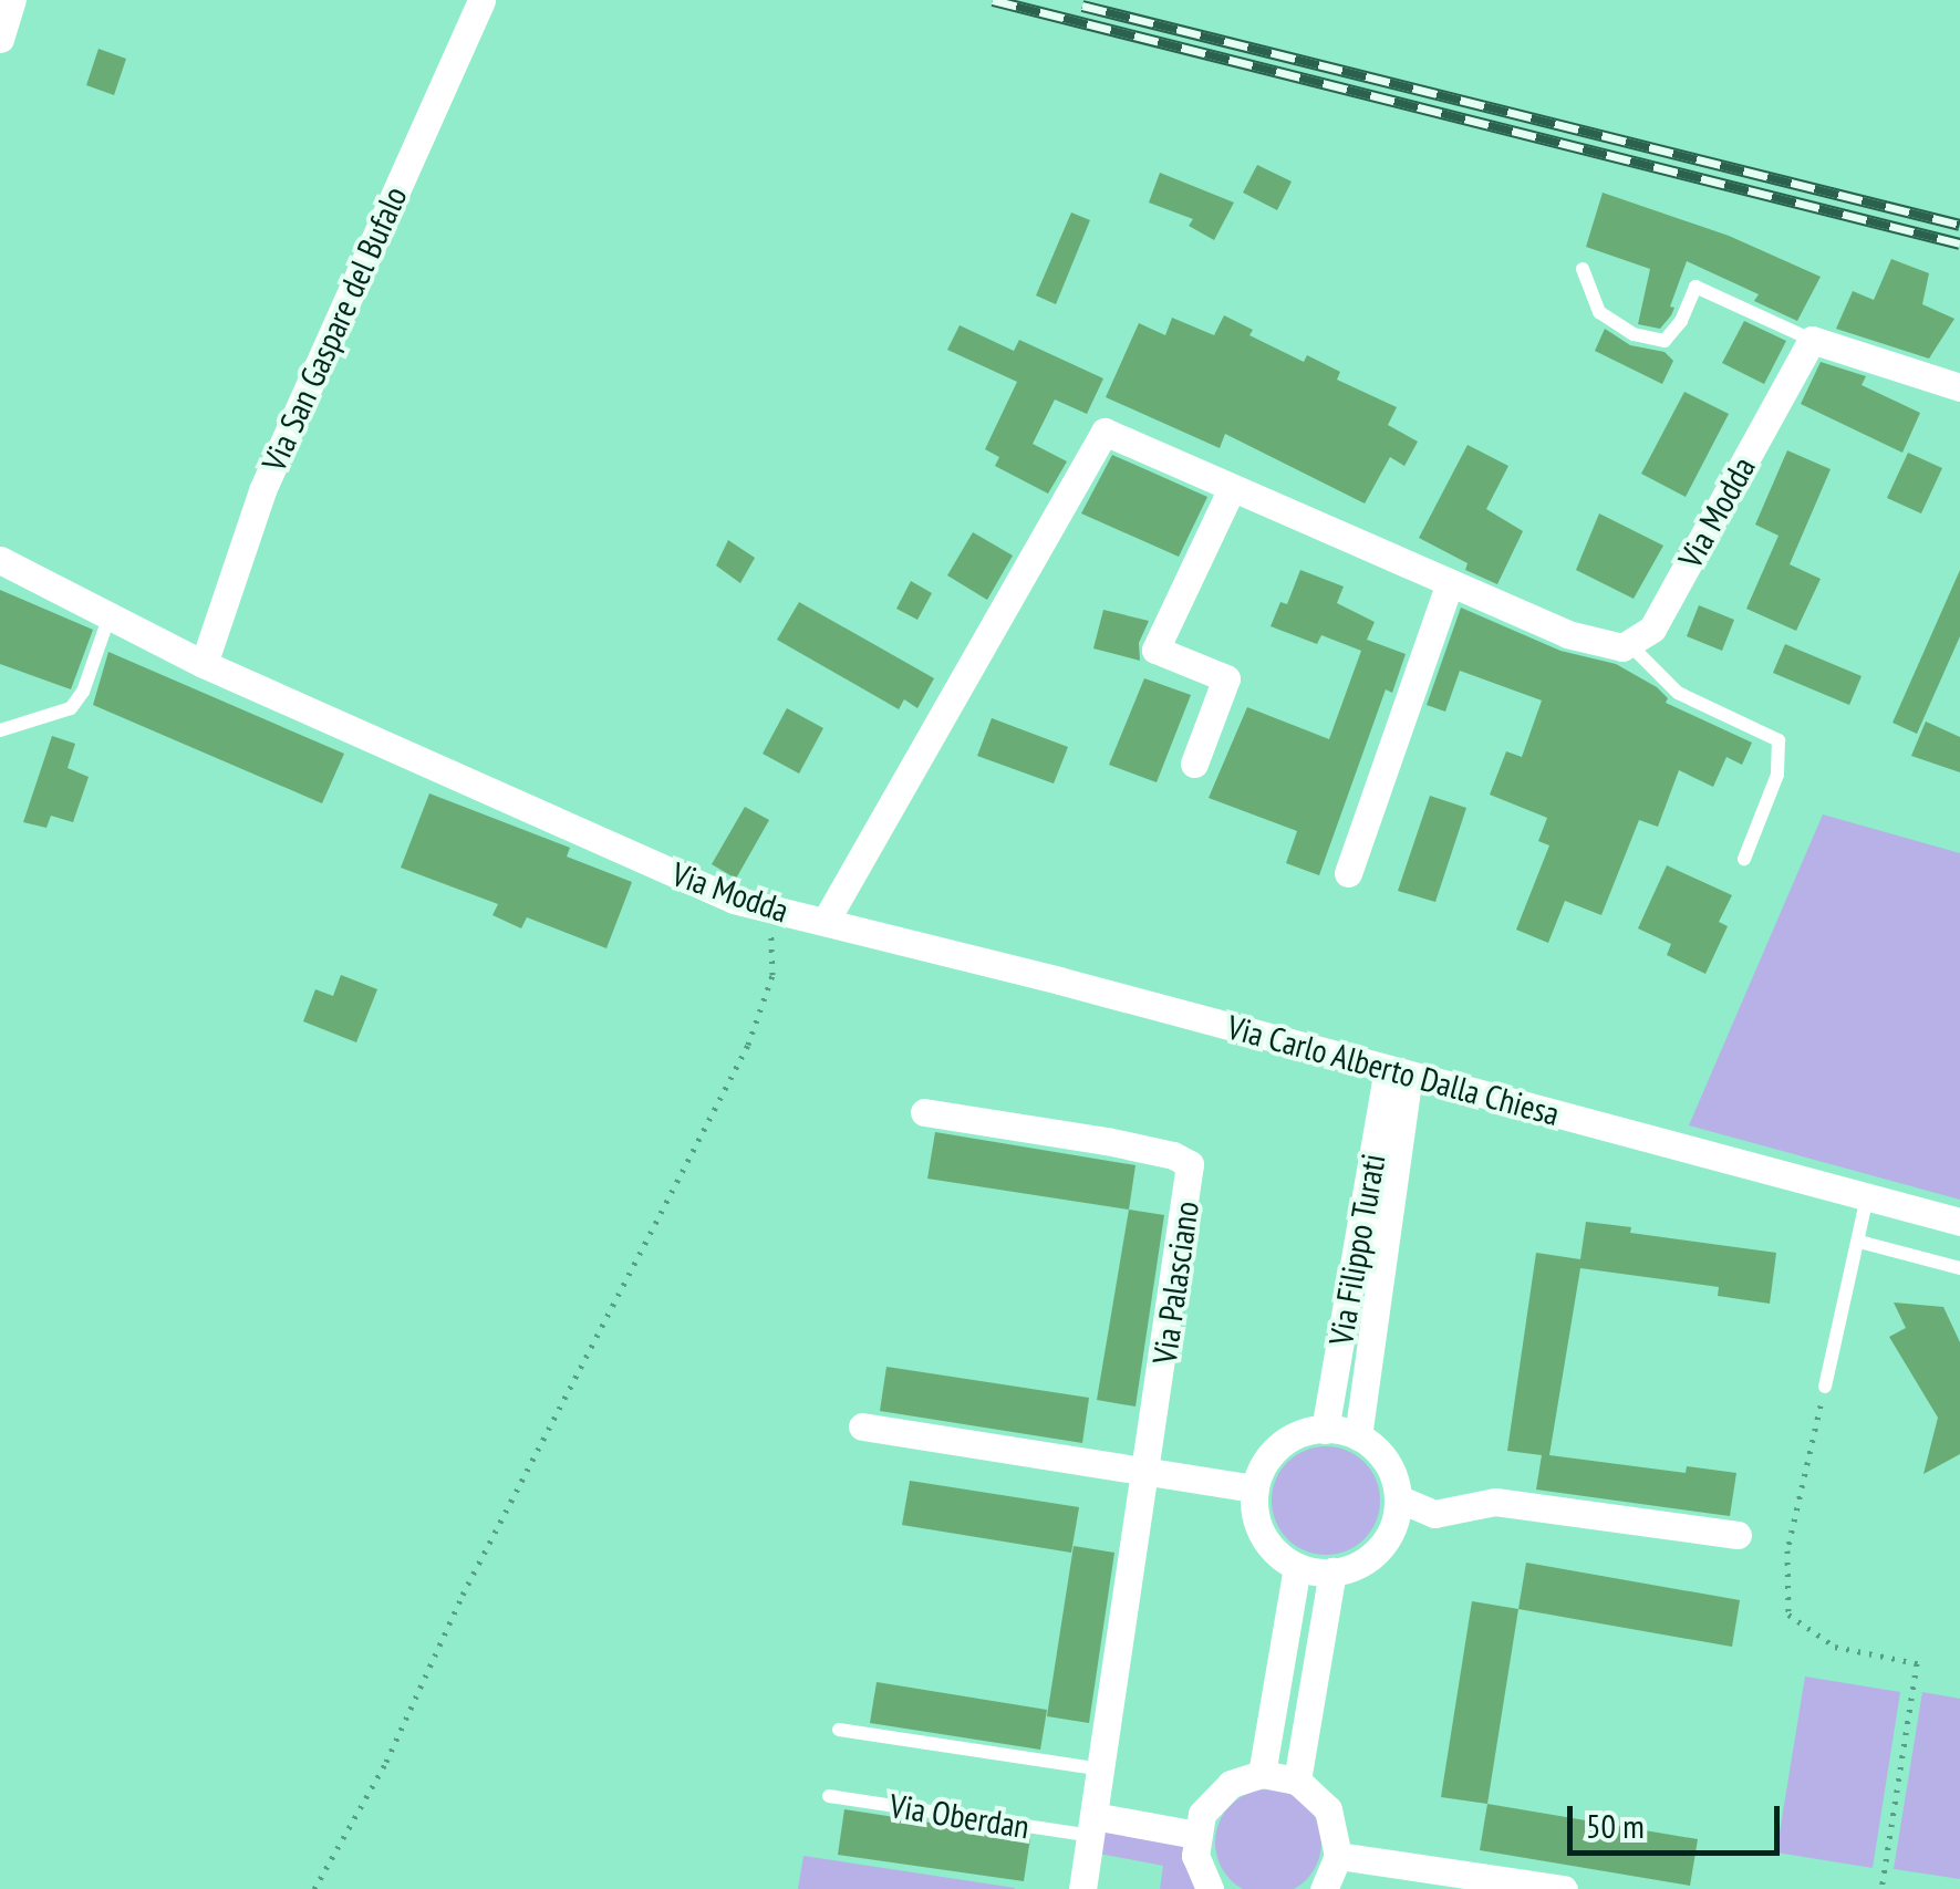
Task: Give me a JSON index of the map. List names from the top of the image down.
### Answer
{
  "streets": {
    "street": [
      "Via San Gaspare del Bufalo",
      "Via Modda",
      "Via Carlo Alberto Dalla Chiesa",
      "Via Filippo Turati",
      "Via Palasciano",
      "Via Oberdan"
    ]
  },
  "crossings": [
    ["Via San Gaspare del Bufalo", "Via Modda"],
    ["Via Modda", "Via Carlo Alberto Dalla Chiesa"],
    ["Via Carlo Alberto Dalla Chiesa", "Via Filippo Turati"],
    ["Via Palasciano", "Via Oberdan"]
  ],
  "scale_bar": "50 m"
}
